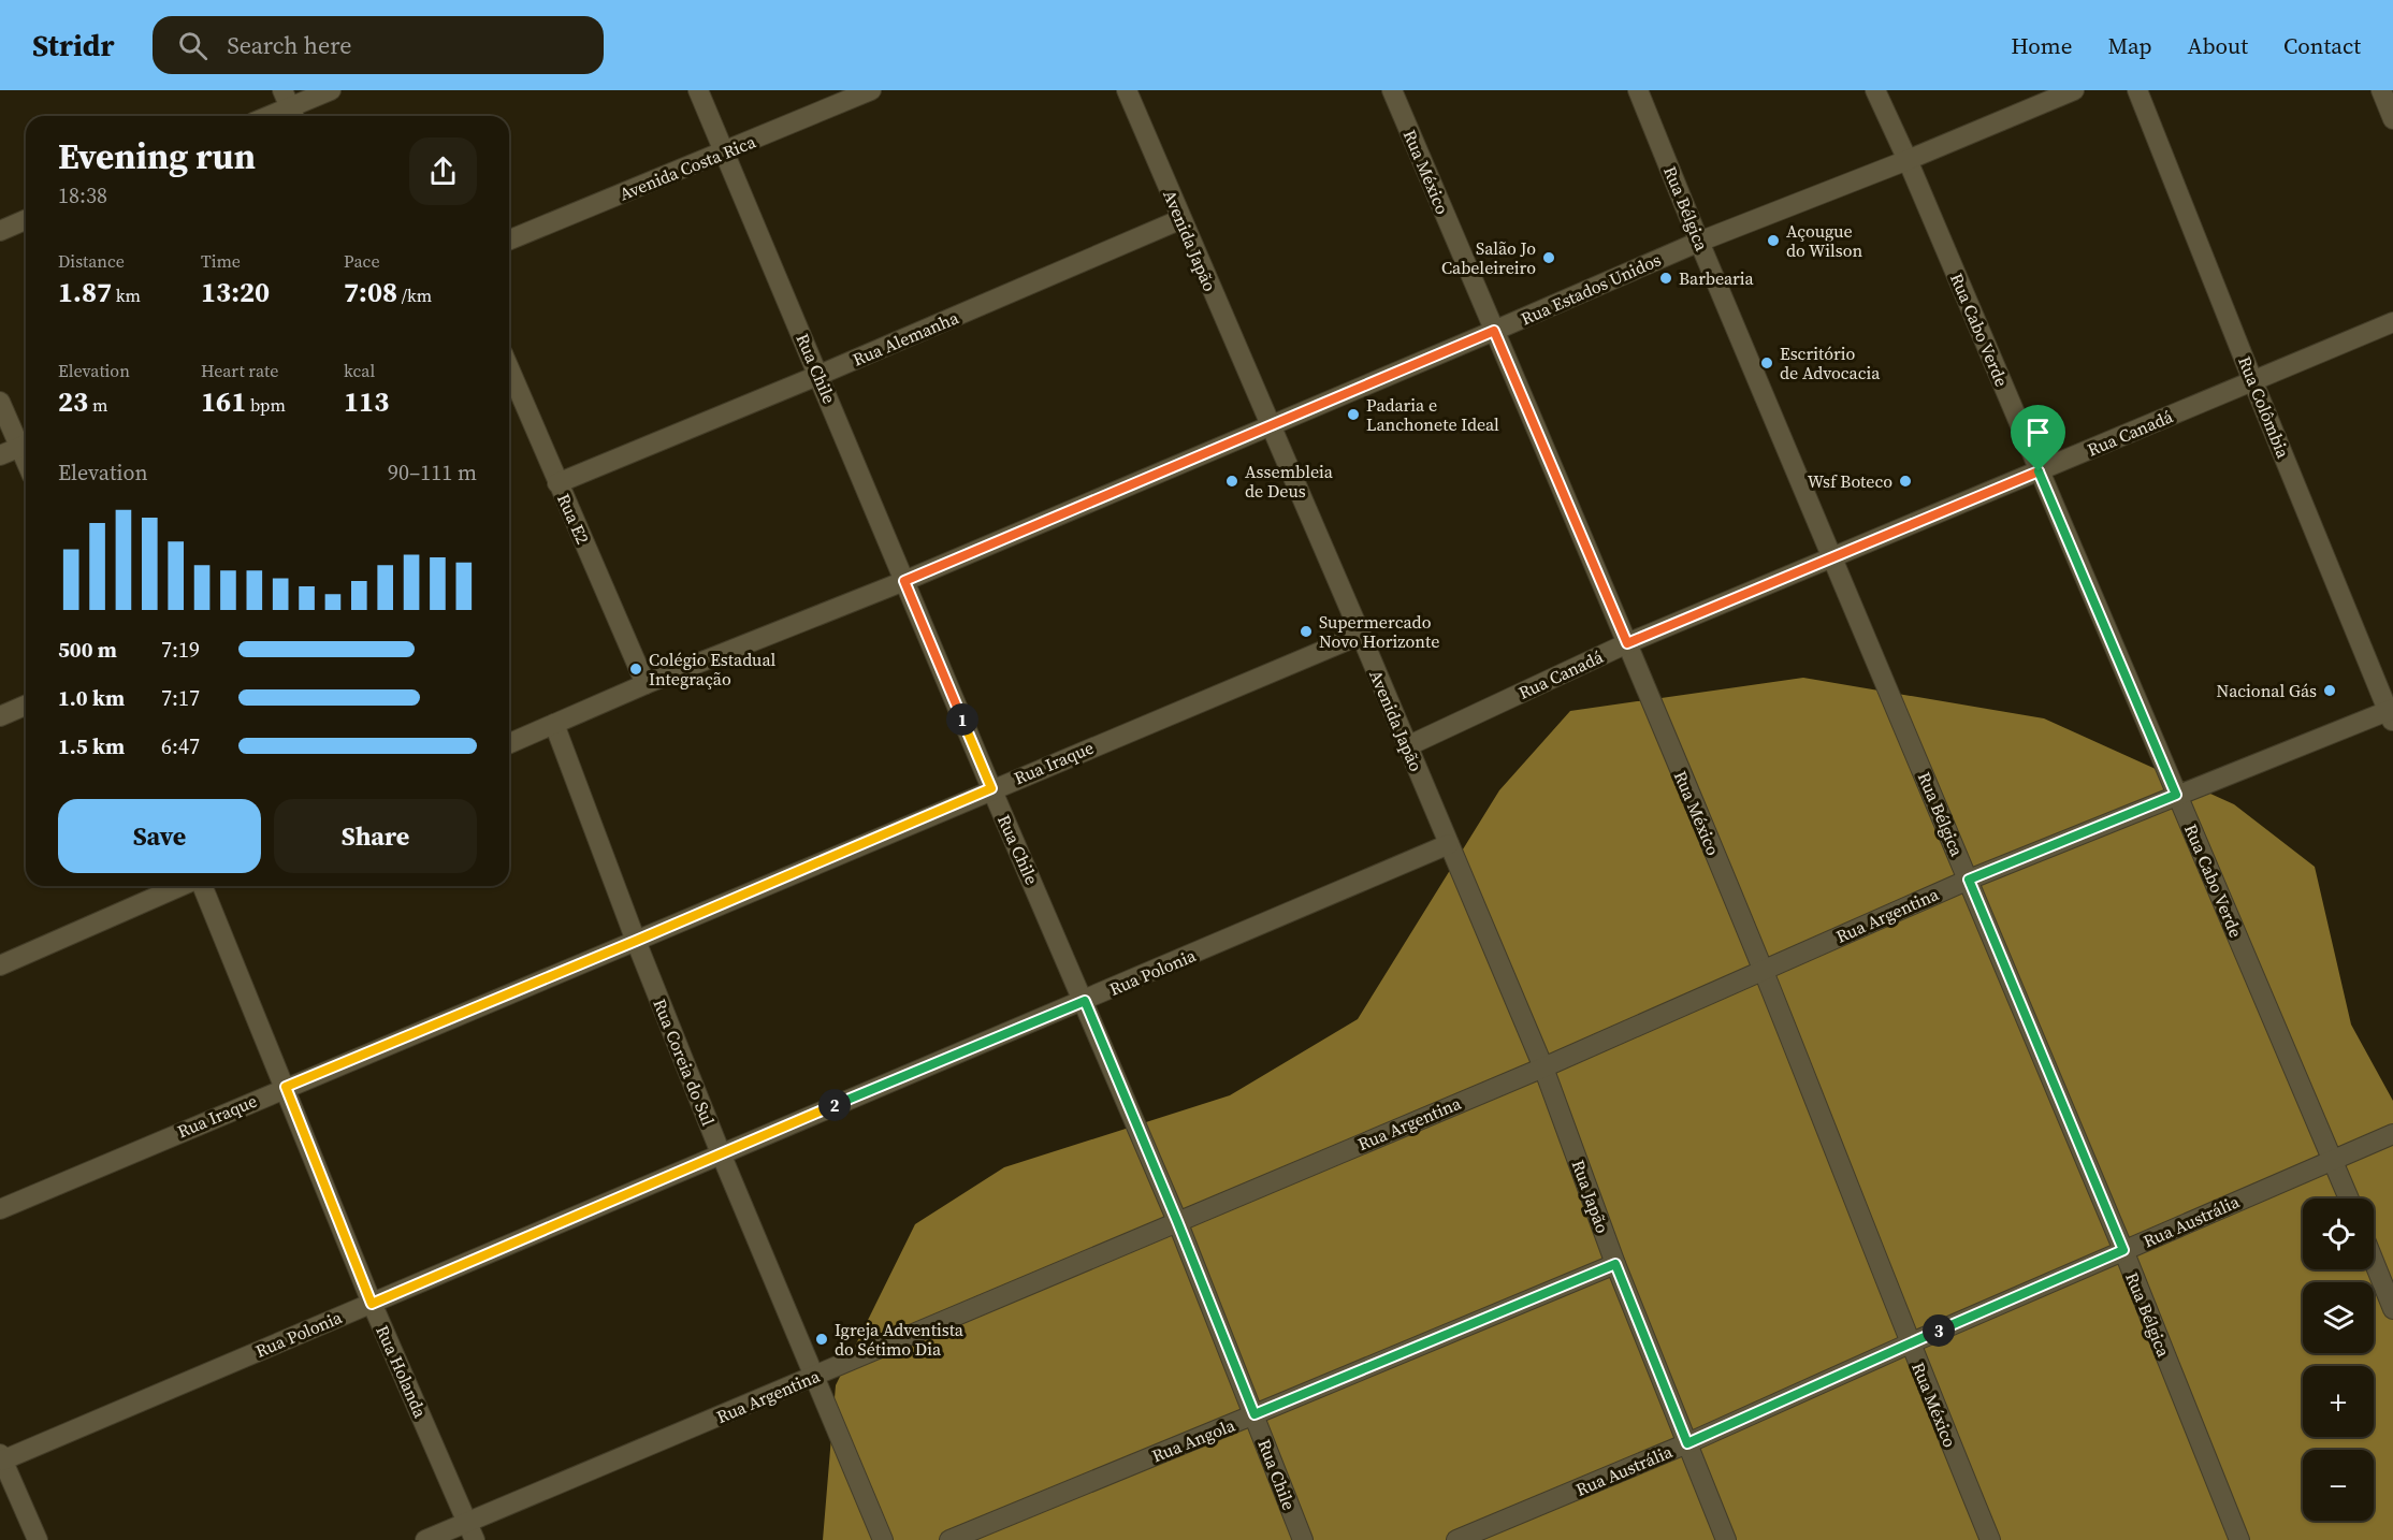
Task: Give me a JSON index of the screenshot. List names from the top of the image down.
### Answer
{
  "streets": {
    "street": [
      "Avenida Costa Rica",
      "Rua México",
      "Rua Bélgica",
      "Avenida Japão",
      "Rua Estados Unidos",
      "Rua Cabo Verde",
      "Rua Alemanha",
      "Rua Chile",
      "Rua Colômbia",
      "Rua Canadá",
      "Rua E2",
      "Rua Iraque",
      "Rua Argentina",
      "Rua Polonia",
      "Rua Coreia do Sul",
      "Rua Japão",
      "Rua Austrália",
      "Rua Holanda",
      "Rua Angola"
    ]
  },
  "crossings": [
    ["Avenida Costa Rica", "Rua Chile"],
    ["Rua México", "Rua Estados Unidos"],
    ["Rua México", "Rua Canadá"],
    ["Rua México", "Rua Argentina"],
    ["Rua México", "Rua Austrália"],
    ["Rua Bélgica", "Rua Estados Unidos"],
    ["Rua Bélgica", "Rua Canadá"],
    ["Rua Bélgica", "Rua Argentina"],
    ["Rua Bélgica", "Rua Austrália"],
    ["Avenida Japão", "Rua Estados Unidos"],
    ["Avenida Japão", "Rua Alemanha"],
    ["Avenida Japão", "Rua Canadá"],
    ["Avenida Japão", "Rua Iraque"],
    ["Avenida Japão", "Rua Argentina"],
    ["Avenida Japão", "Rua Polonia"],
    ["Avenida Japão", "Rua Japão"],
    ["Rua Estados Unidos", "Rua Cabo Verde"],
    ["Rua Estados Unidos", "Rua Chile"],
    ["Rua Estados Unidos", "Rua E2"],
    ["Rua Estados Unidos", "Rua Coreia do Sul"],
    ["Rua Cabo Verde", "Rua Canadá"],
    ["Rua Cabo Verde", "Rua Argentina"],
    ["Rua Cabo Verde", "Rua Austrália"],
    ["Rua Alemanha", "Rua Chile"],
    ["Rua Alemanha", "Rua E2"],
    ["Rua Chile", "Rua Iraque"],
    ["Rua Chile", "Rua Argentina"],
    ["Rua Chile", "Rua Polonia"],
    ["Rua Chile", "Rua Angola"],
    ["Rua Colômbia", "Rua Canadá"],
    ["Rua Colômbia", "Rua Argentina"],
    ["Rua Iraque", "Rua Coreia do Sul"],
    ["Rua Iraque", "Rua Holanda"],
    ["Rua Argentina", "Rua Coreia do Sul"],
    ["Rua Argentina", "Rua Japão"],
    ["Rua Argentina", "Rua Holanda"],
    ["Rua Polonia", "Rua Coreia do Sul"],
    ["Rua Polonia", "Rua Holanda"],
    ["Rua Japão", "Rua Austrália"],
    ["Rua Japão", "Rua Angola"]
  ],
  "places": [
    "Açougue do Wilson",
    "Salão Jo Cabeleireiro",
    "Barbearia",
    "Escritório de Advocacia",
    "Padaria e Lanchonete Ideal",
    "Assembleia de Deus",
    "Wsf Boteco",
    "Supermercado Novo Horizonte",
    "Colégio Estadual Integração",
    "Nacional Gás",
    "Igreja Adventista do Sétimo Dia"
  ],
  "page": {
    "header": "Stridr",
    "search": "Search here",
    "nav": [
      "Home",
      "Map",
      "About",
      "Contact"
    ],
    "heading": ["Evening run", "18:38"],
    "stats": [
      ["Distance", "1.87 km"],
      ["Time", "13:20"],
      ["Pace", "7:08 /km"],
      ["Elevation", "23 m"],
      ["Heart rate", "161 bpm"],
      ["kcal", "113"]
    ],
    "chart": ["Elevation", "90–111 m"],
    "list": [
      {
        "name": "500 m",
        "note": "7:19"
      },
      {
        "name": "1.0 km",
        "note": "7:17"
      },
      {
        "name": "1.5 km",
        "note": "6:47"
      }
    ],
    "pins": ["1", "2", "3"],
    "buttons": ["Save", "Share"],
    "map_buttons": ["+", "−"]
  }
}
